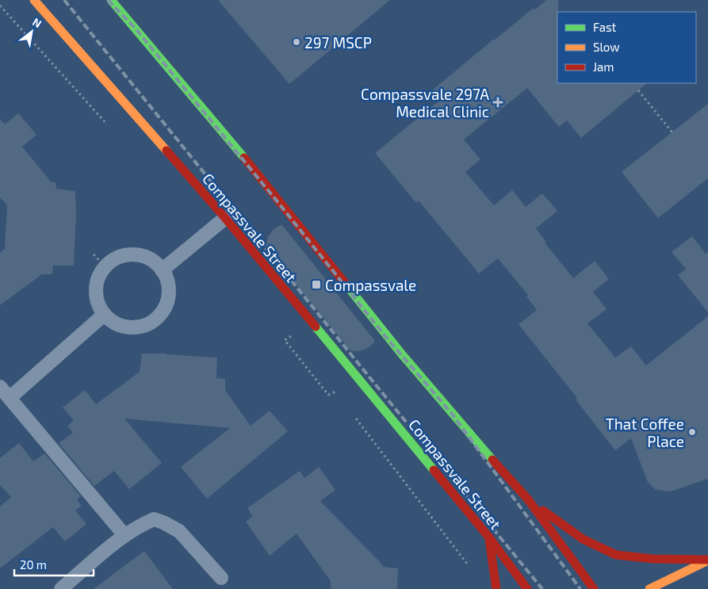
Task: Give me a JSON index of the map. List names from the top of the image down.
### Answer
{
  "streets": {
    "street": ["Compassvale Street"]
  },
  "places": {
    "other": ["297 MSCP", "That Coffee Place"],
    "health": ["Compassvale 297A Medical Clinic"],
    "transit": ["Compassvale"]
  },
  "legend": ["Fast", "Slow", "Jam"],
  "scale_bar": "20 m",
  "north": "top right"
}
